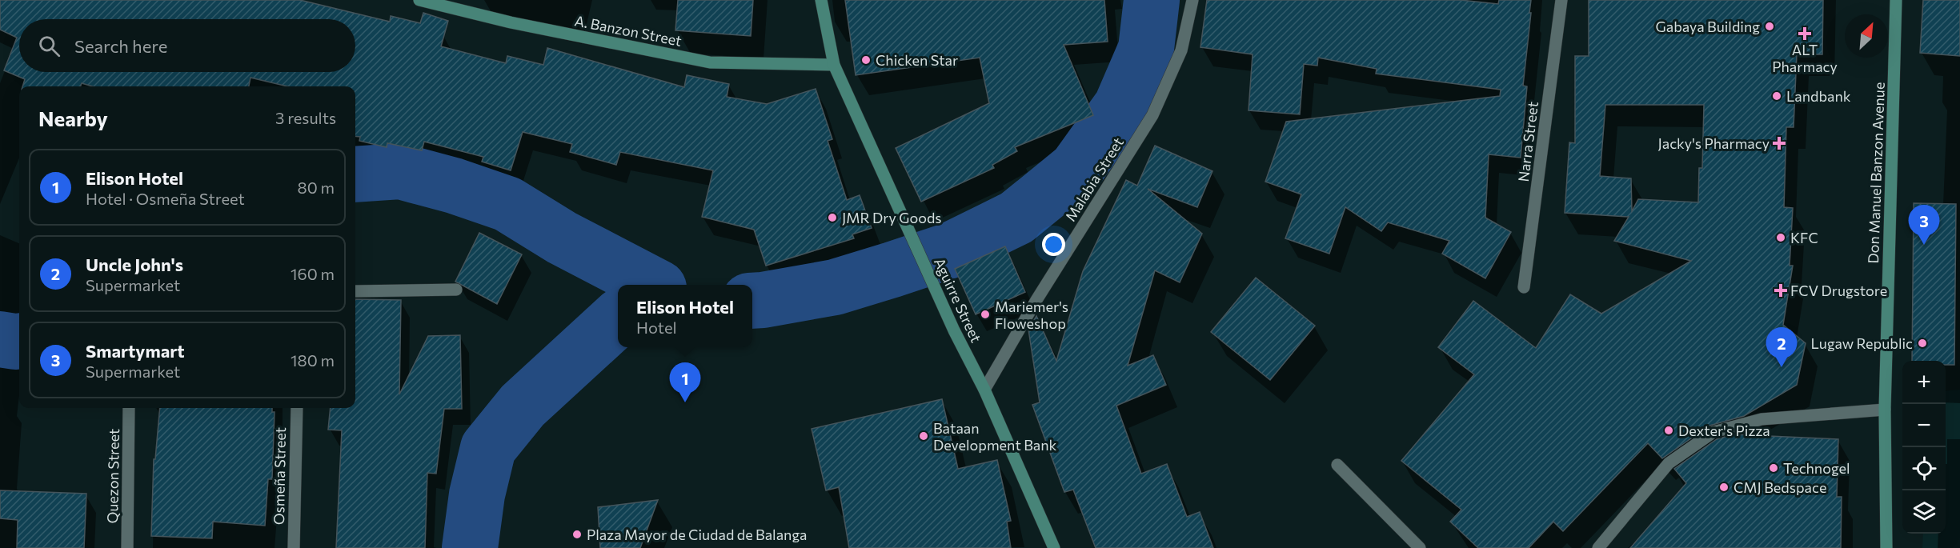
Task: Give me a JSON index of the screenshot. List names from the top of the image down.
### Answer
{
  "streets": {
    "main road": ["A. Banzon Street", "Don Manuel Banzon Avenue", "Aguirre Street"],
    "street": [
      "Narra Street",
      "Malabia Street",
      "Quezon Street",
      "Osmeña Street"
    ]
  },
  "crossings": [
    ["A. Banzon Street", "Aguirre Street"],
    ["Malabia Street", "Aguirre Street"]
  ],
  "places": {
    "other": [
      "Gabaya Building",
      "Chicken Star",
      "Landbank",
      "JMR Dry Goods",
      "KFC",
      "Mariemer's Floweshop",
      "Lugaw Republic",
      "Dexter's Pizza",
      "Bataan Development Bank",
      "Technogel",
      "CMJ Bedspace",
      "Plaza Mayor de Ciudad de Balanga"
    ],
    "health": ["ALT Pharmacy", "Jacky's Pharmacy", "FCV Drugstore"]
  },
  "north": "top right",
  "page": {
    "search": "Search here",
    "heading": ["Nearby", "3 results"],
    "list": [
      {
        "mark": "1",
        "name": "Elison Hotel",
        "note": "Hotel · Osmeña Street",
        "value": "80 m"
      },
      {
        "mark": "2",
        "name": "Uncle John's",
        "note": "Supermarket",
        "value": "160 m"
      },
      {
        "mark": "3",
        "name": "Smartymart",
        "note": "Supermarket",
        "value": "180 m"
      }
    ],
    "pins": ["3", "2", "1"],
    "popup": ["Elison Hotel", "Hotel"],
    "map_buttons": ["+", "−"]
  }
}
